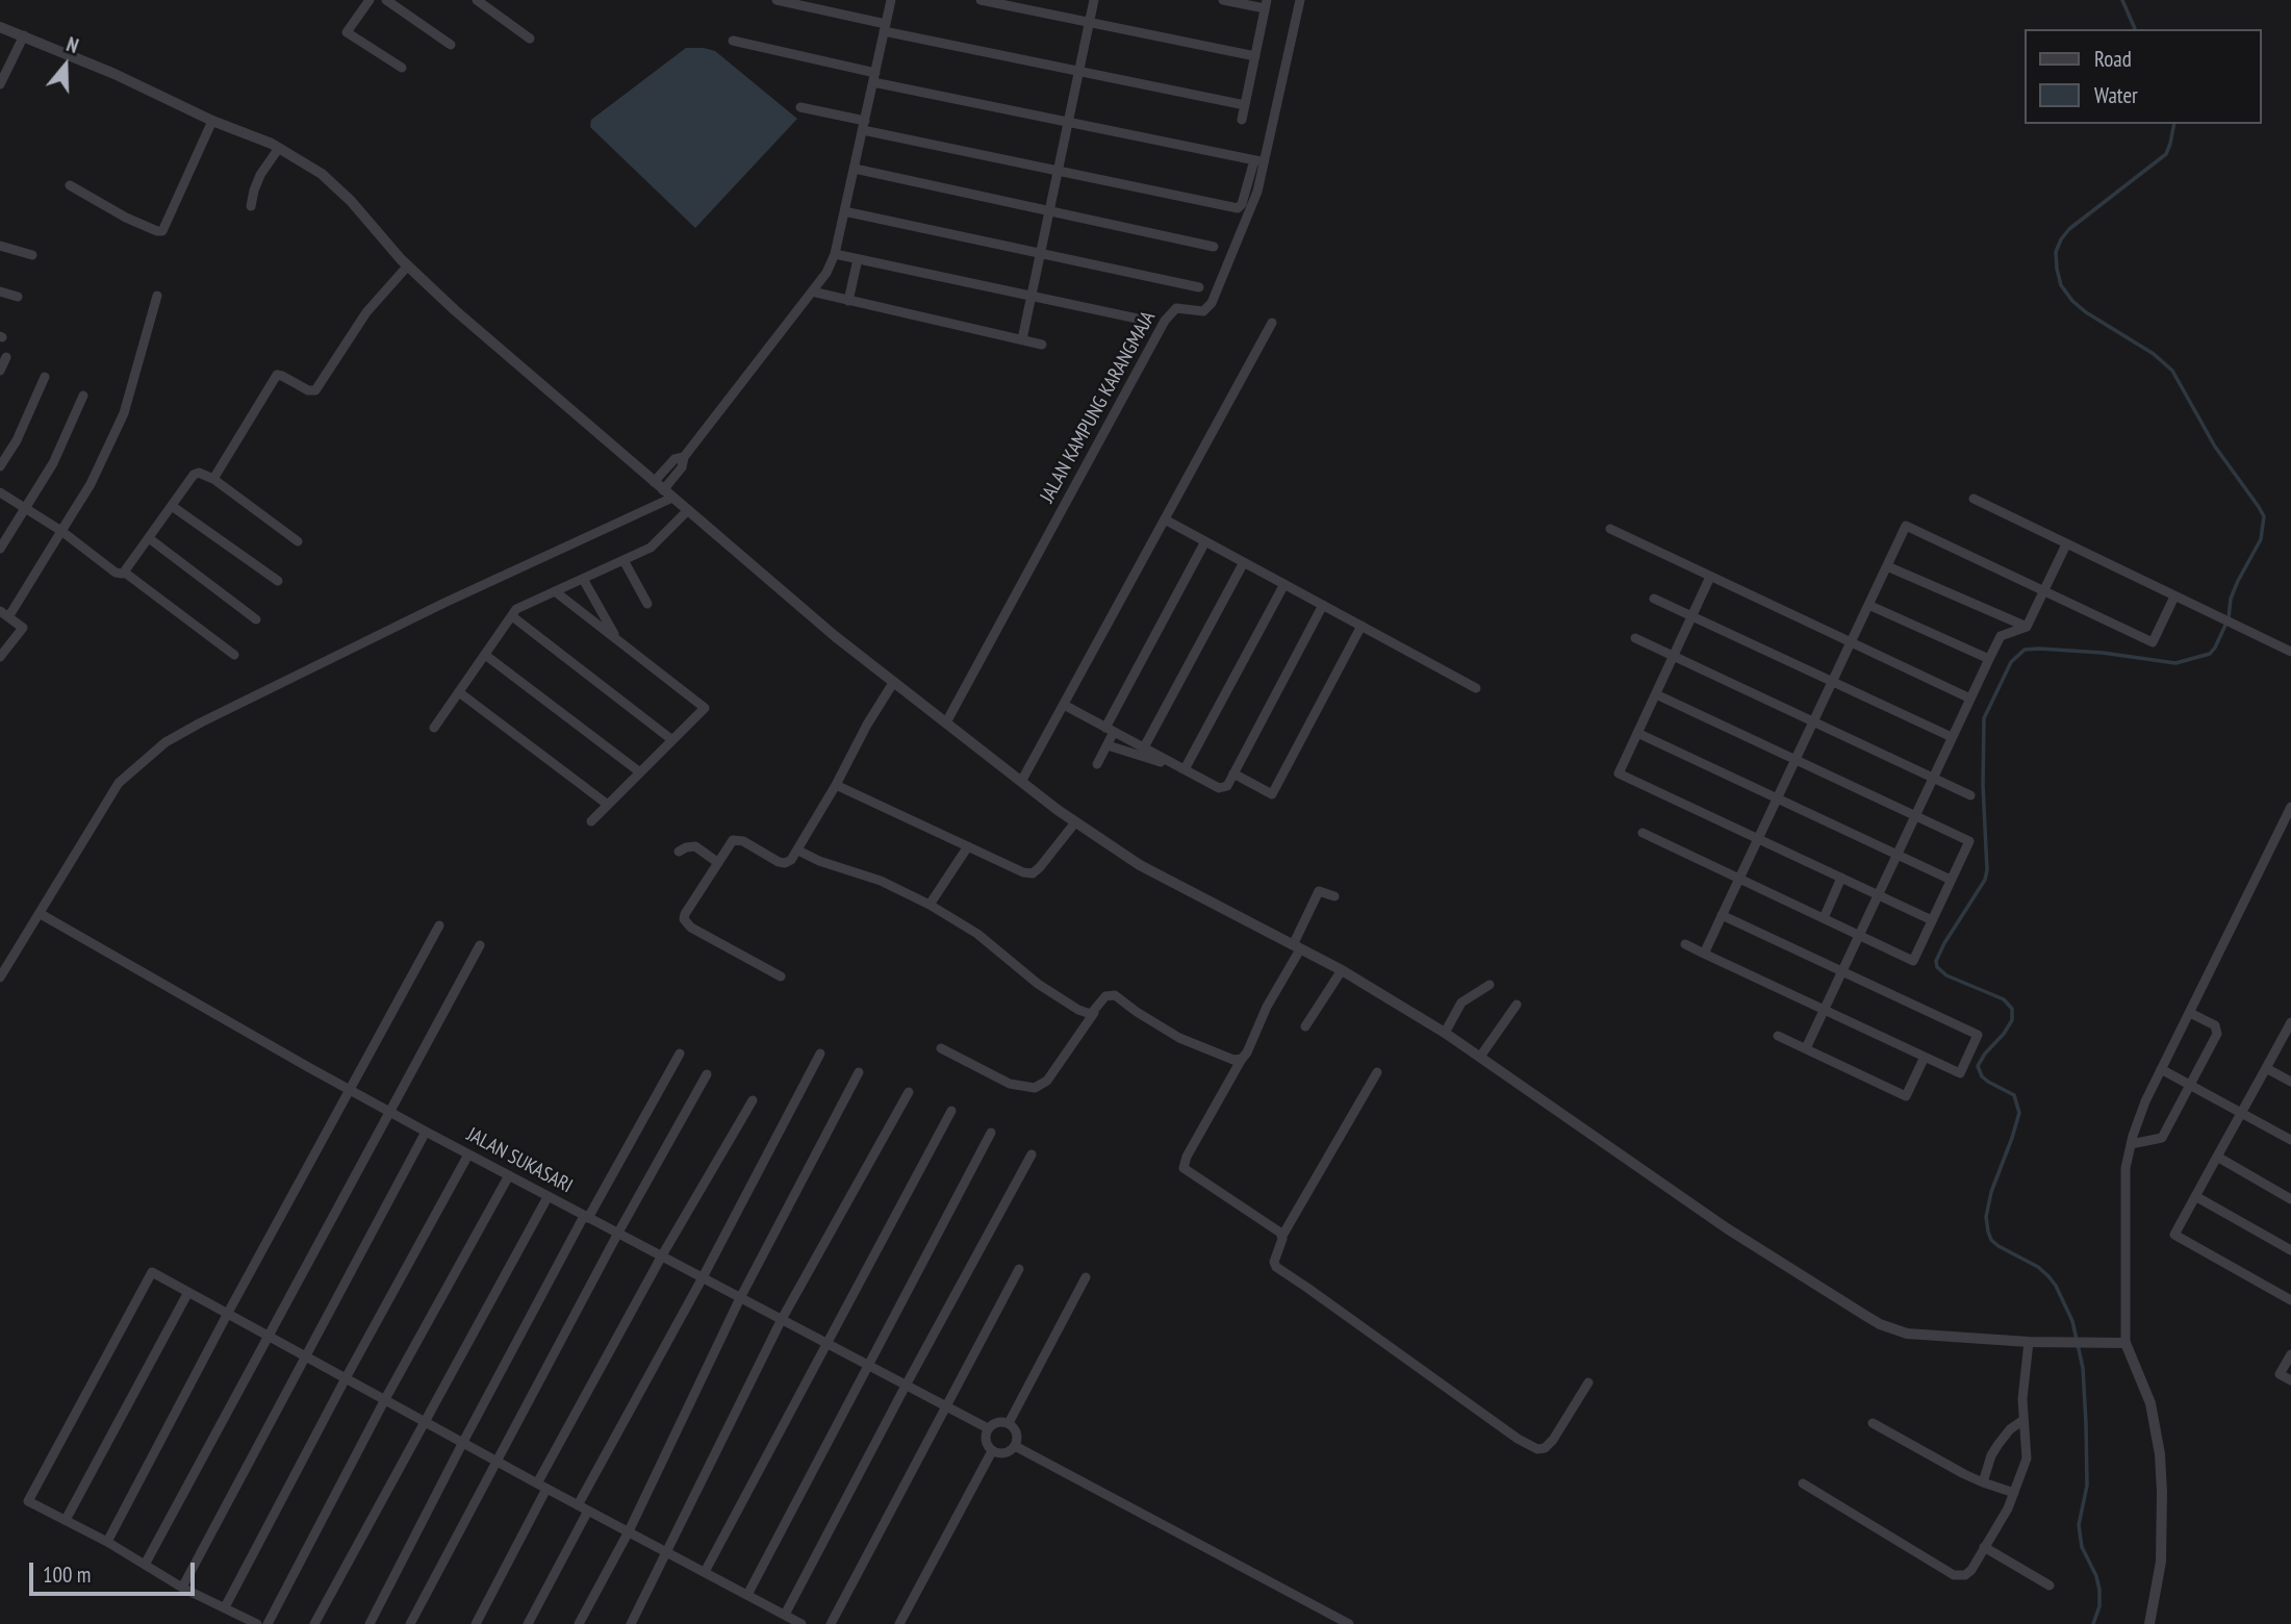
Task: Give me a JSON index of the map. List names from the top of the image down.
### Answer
{
  "streets": {
    "street": ["JALAN KAMPUNG KARANGMAJA", "JALAN SUKASARI"]
  },
  "legend": ["Road", "Water"],
  "scale_bar": "100 m",
  "north": "top"
}
